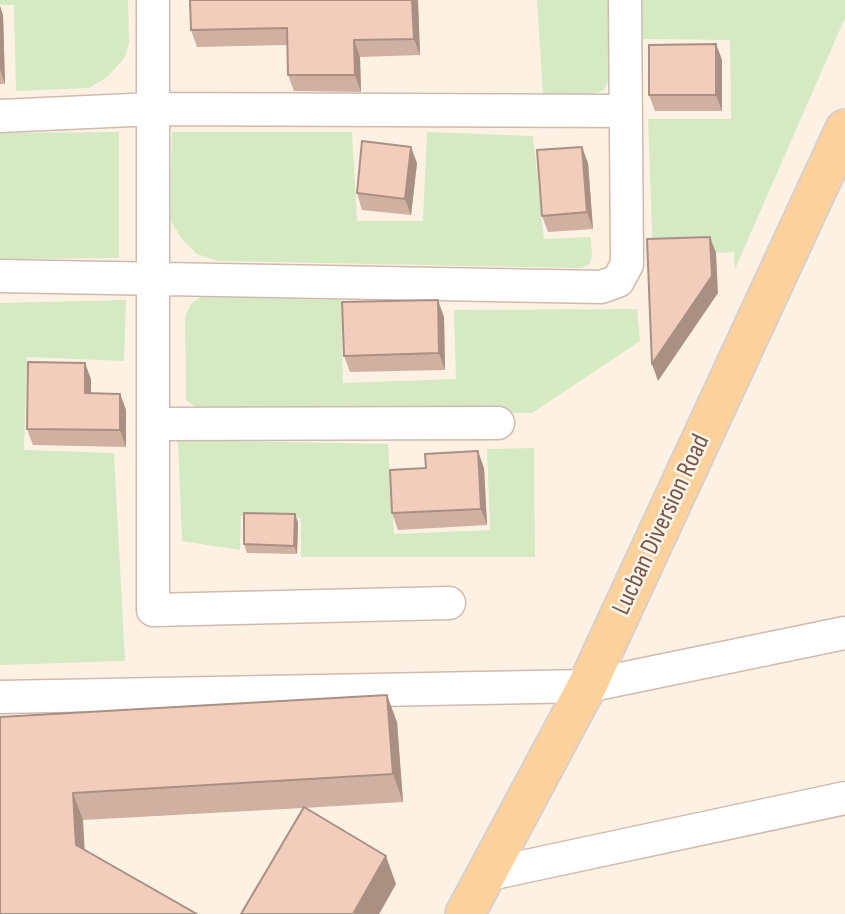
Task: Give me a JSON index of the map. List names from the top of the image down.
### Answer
{
  "streets": {
    "main road": ["Lucban Diversion Road"]
  }
}
